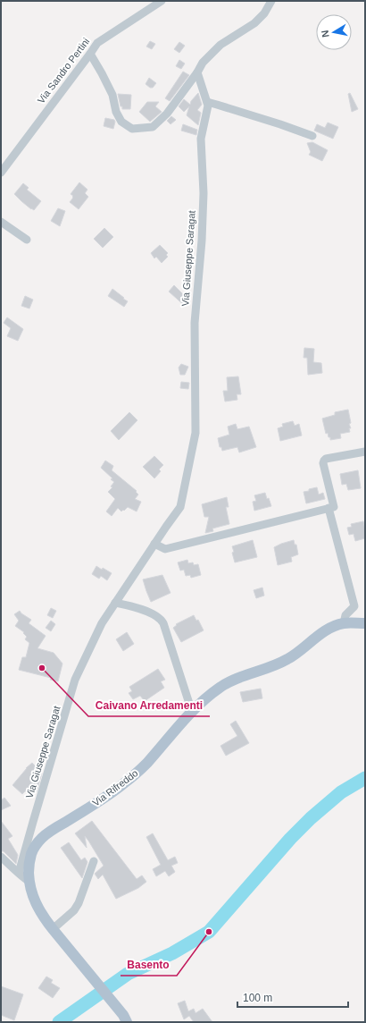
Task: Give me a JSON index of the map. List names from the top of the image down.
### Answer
{
  "streets": {
    "main road": ["Via Rifreddo"],
    "street": ["Via Sandro Pertini", "Via Giuseppe Saragat"]
  },
  "places": ["Caivano Arredamenti", "Basento"],
  "scale_bar": "100 m",
  "north": "left"
}
